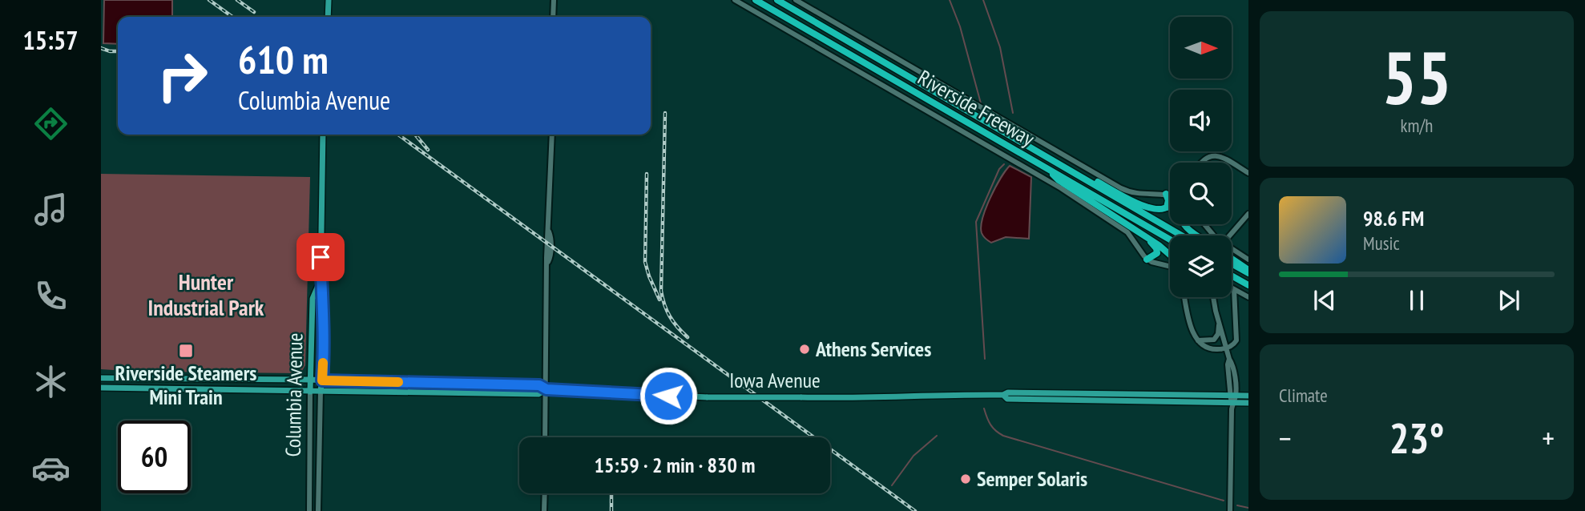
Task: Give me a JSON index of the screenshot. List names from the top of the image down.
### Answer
{
  "streets": {
    "highway": ["Riverside Freeway"],
    "main road": ["Iowa Avenue", "Columbia Avenue"]
  },
  "crossings": [
    ["Iowa Avenue", "Columbia Avenue"]
  ],
  "districts": ["Hunter Industrial Park"],
  "places": {
    "other": ["Athens Services", "Semper Solaris"],
    "transit": ["Riverside Steamers Mini Train"]
  },
  "north": "right",
  "page": {
    "tabs": "15:57",
    "tile": [
      ["55", "km/h"],
      "Climate"
    ],
    "turn": ["610 m", "Columbia Avenue"],
    "song": ["98.6 FM", "Music"],
    "heat": ["−", "23°", "+"],
    "limit": "60",
    "trip": "15:59 · 2 min · 830 m"
  }
}
